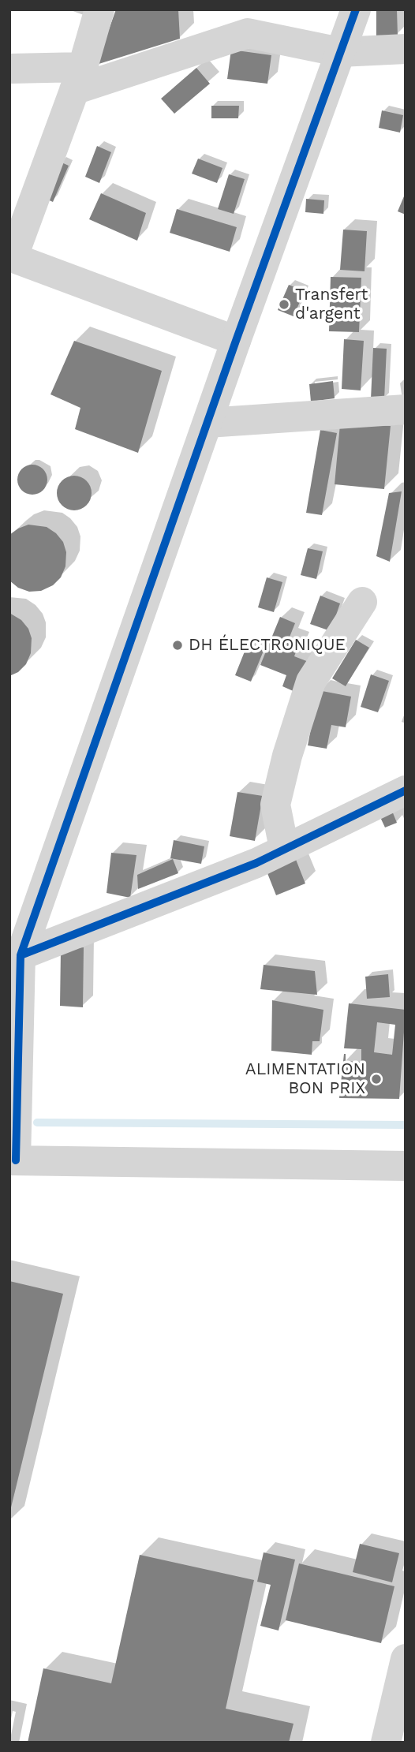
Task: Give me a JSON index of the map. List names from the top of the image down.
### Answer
{
  "places": ["Transfert d'argent", "DH ÉLECTRONIQUE", "ALIMENTATION BON PRIX"]
}
